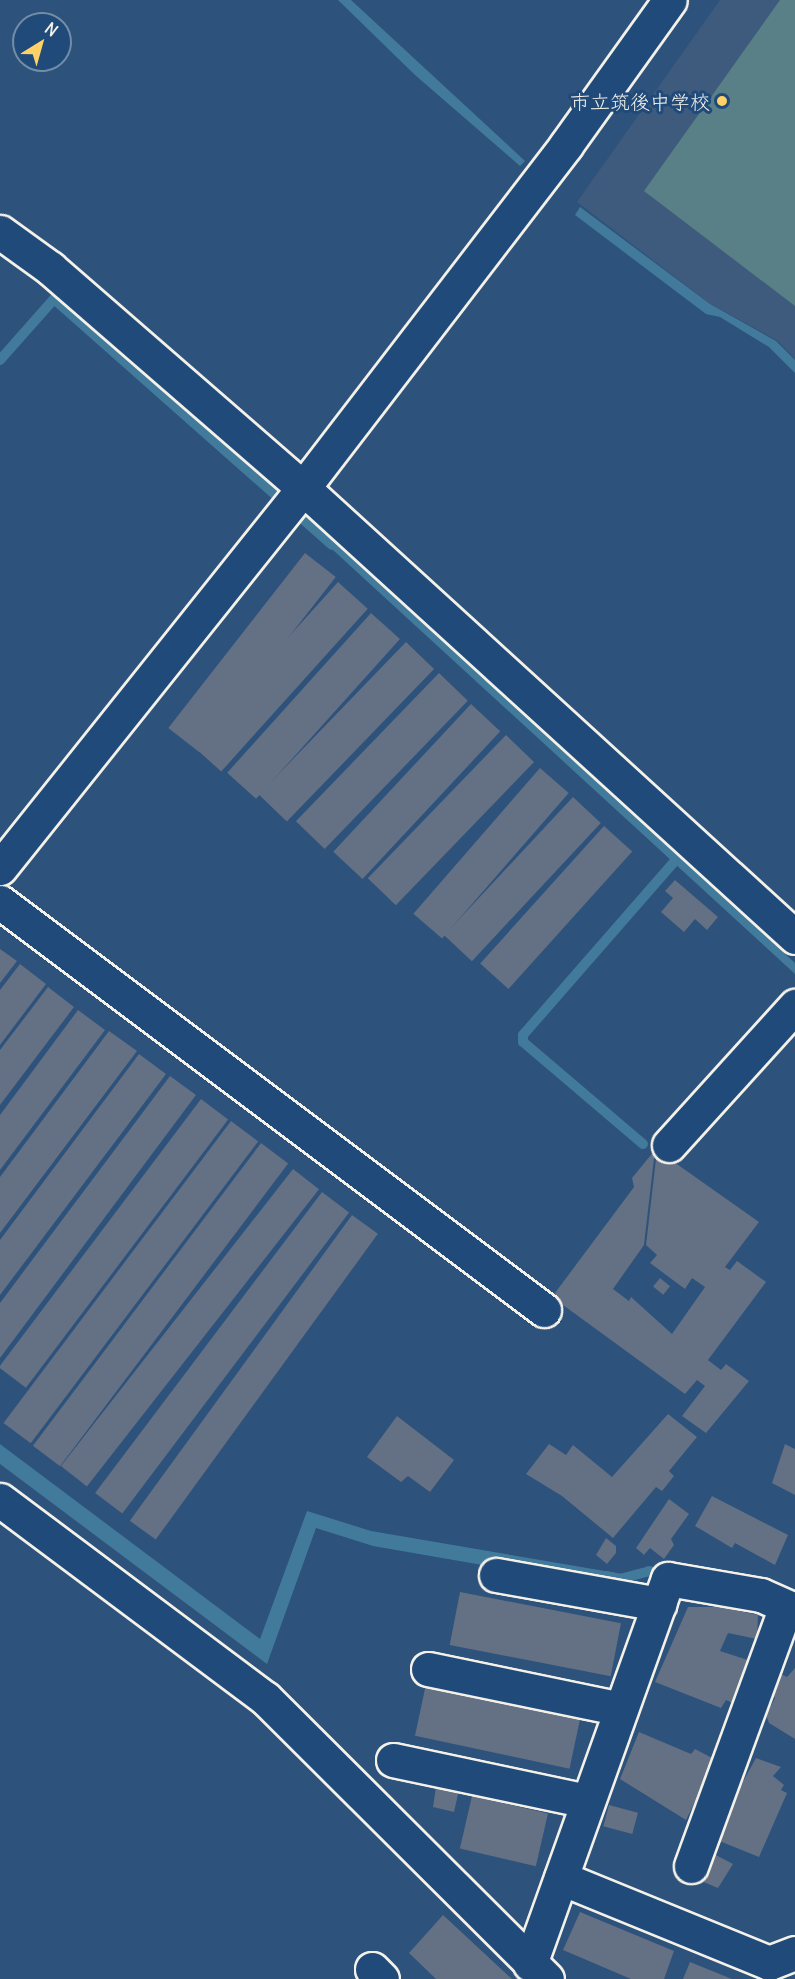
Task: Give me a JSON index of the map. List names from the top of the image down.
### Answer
{
  "places": ["市立筑後中学校"],
  "north": "top right"
}
